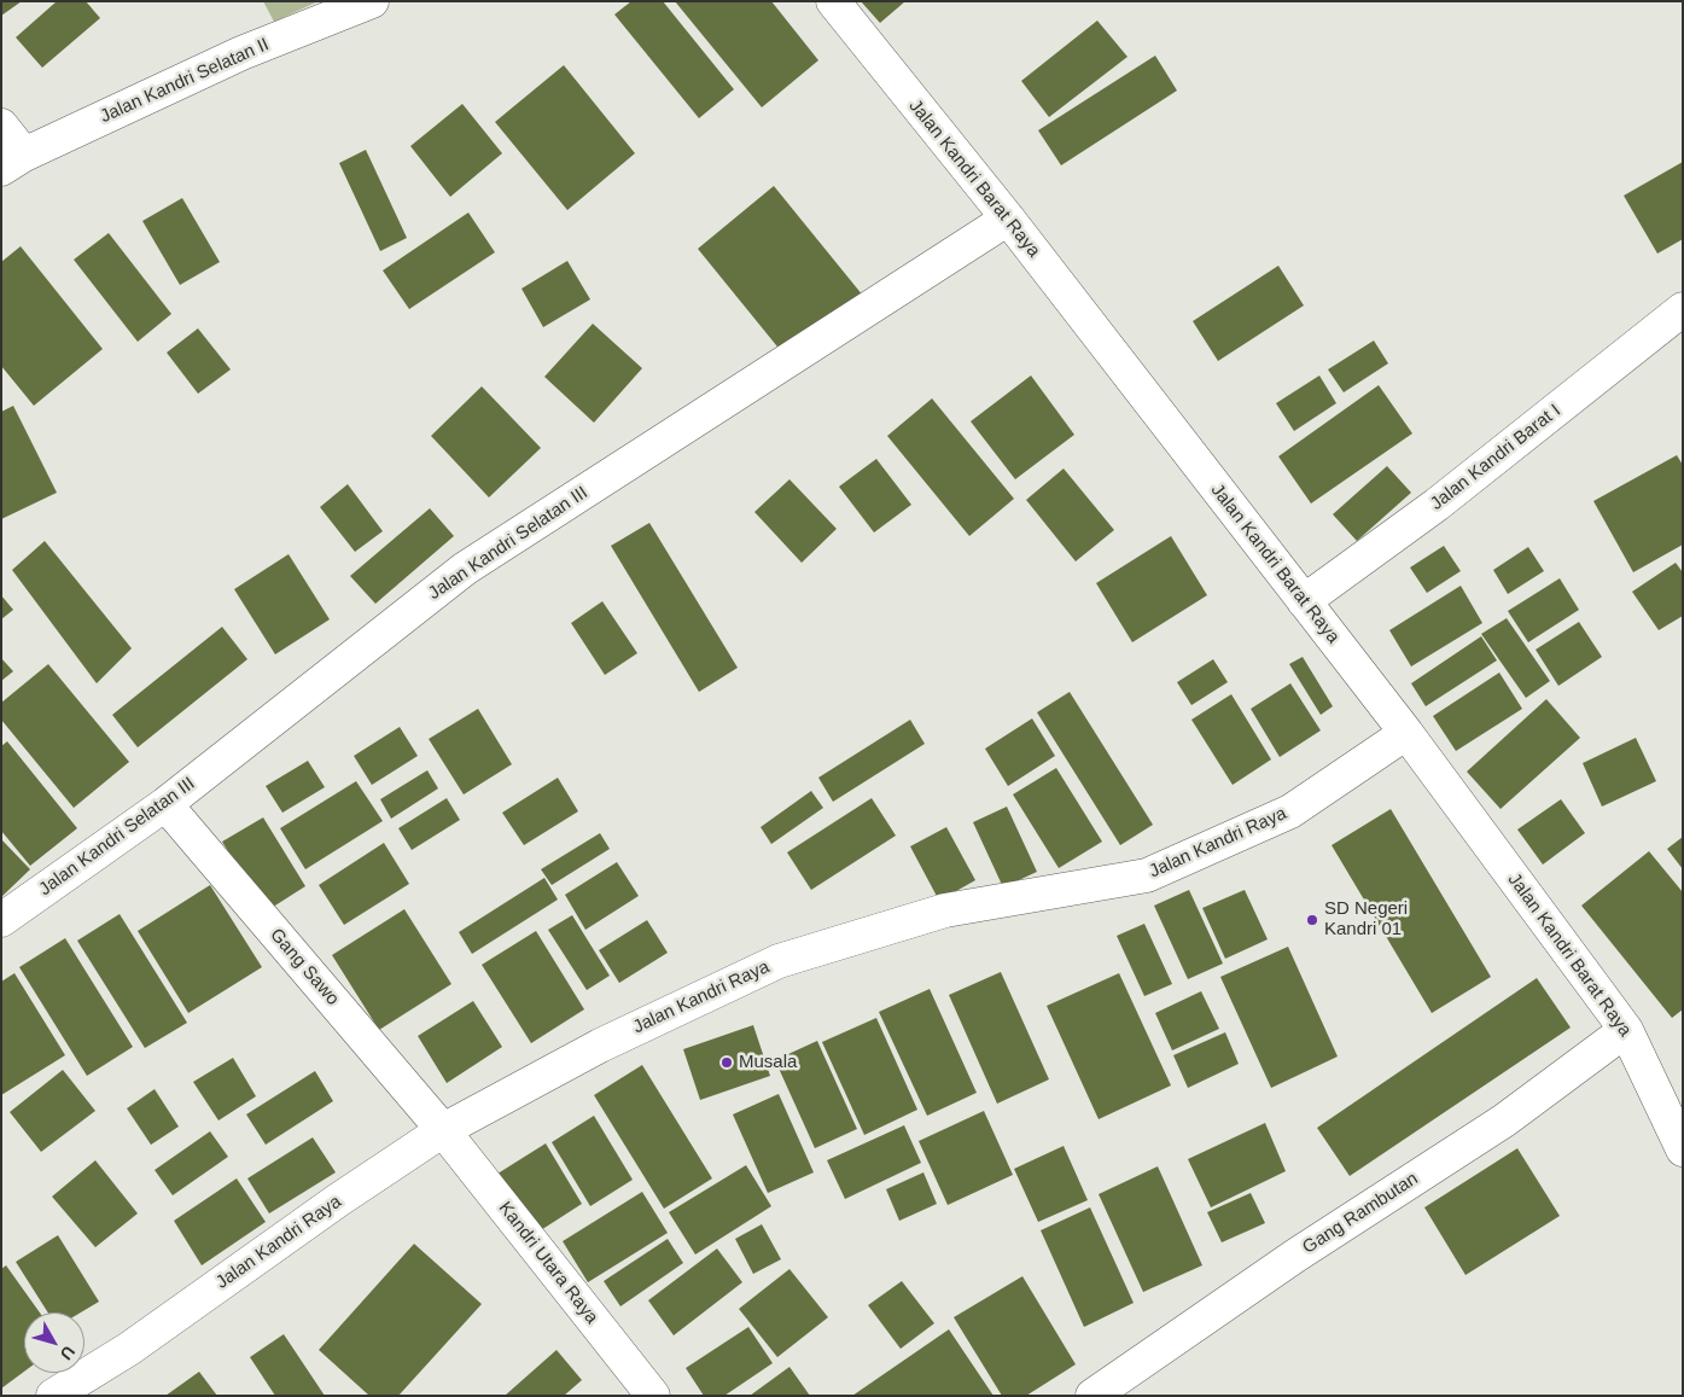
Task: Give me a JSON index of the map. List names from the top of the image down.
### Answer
{
  "streets": {
    "street": [
      "Jalan Kandri Selatan II",
      "Jalan Kandri Barat Raya",
      "Jalan Kandri Barat I",
      "Jalan Kandri Selatan III",
      "Jalan Kandri Raya",
      "Gang Sawo",
      "Gang Rambutan",
      "Kandri Utara Raya"
    ]
  },
  "crossings": [
    ["Jalan Kandri Barat Raya", "Jalan Kandri Barat I"],
    ["Jalan Kandri Barat Raya", "Jalan Kandri Selatan III"],
    ["Jalan Kandri Barat Raya", "Jalan Kandri Raya"],
    ["Jalan Kandri Barat Raya", "Gang Rambutan"],
    ["Jalan Kandri Selatan III", "Gang Sawo"],
    ["Jalan Kandri Raya", "Gang Sawo"],
    ["Jalan Kandri Raya", "Kandri Utara Raya"],
    ["Gang Sawo", "Kandri Utara Raya"]
  ],
  "places": ["SD Negeri Kandri 01", "Musala"],
  "north": "bottom right"
}
